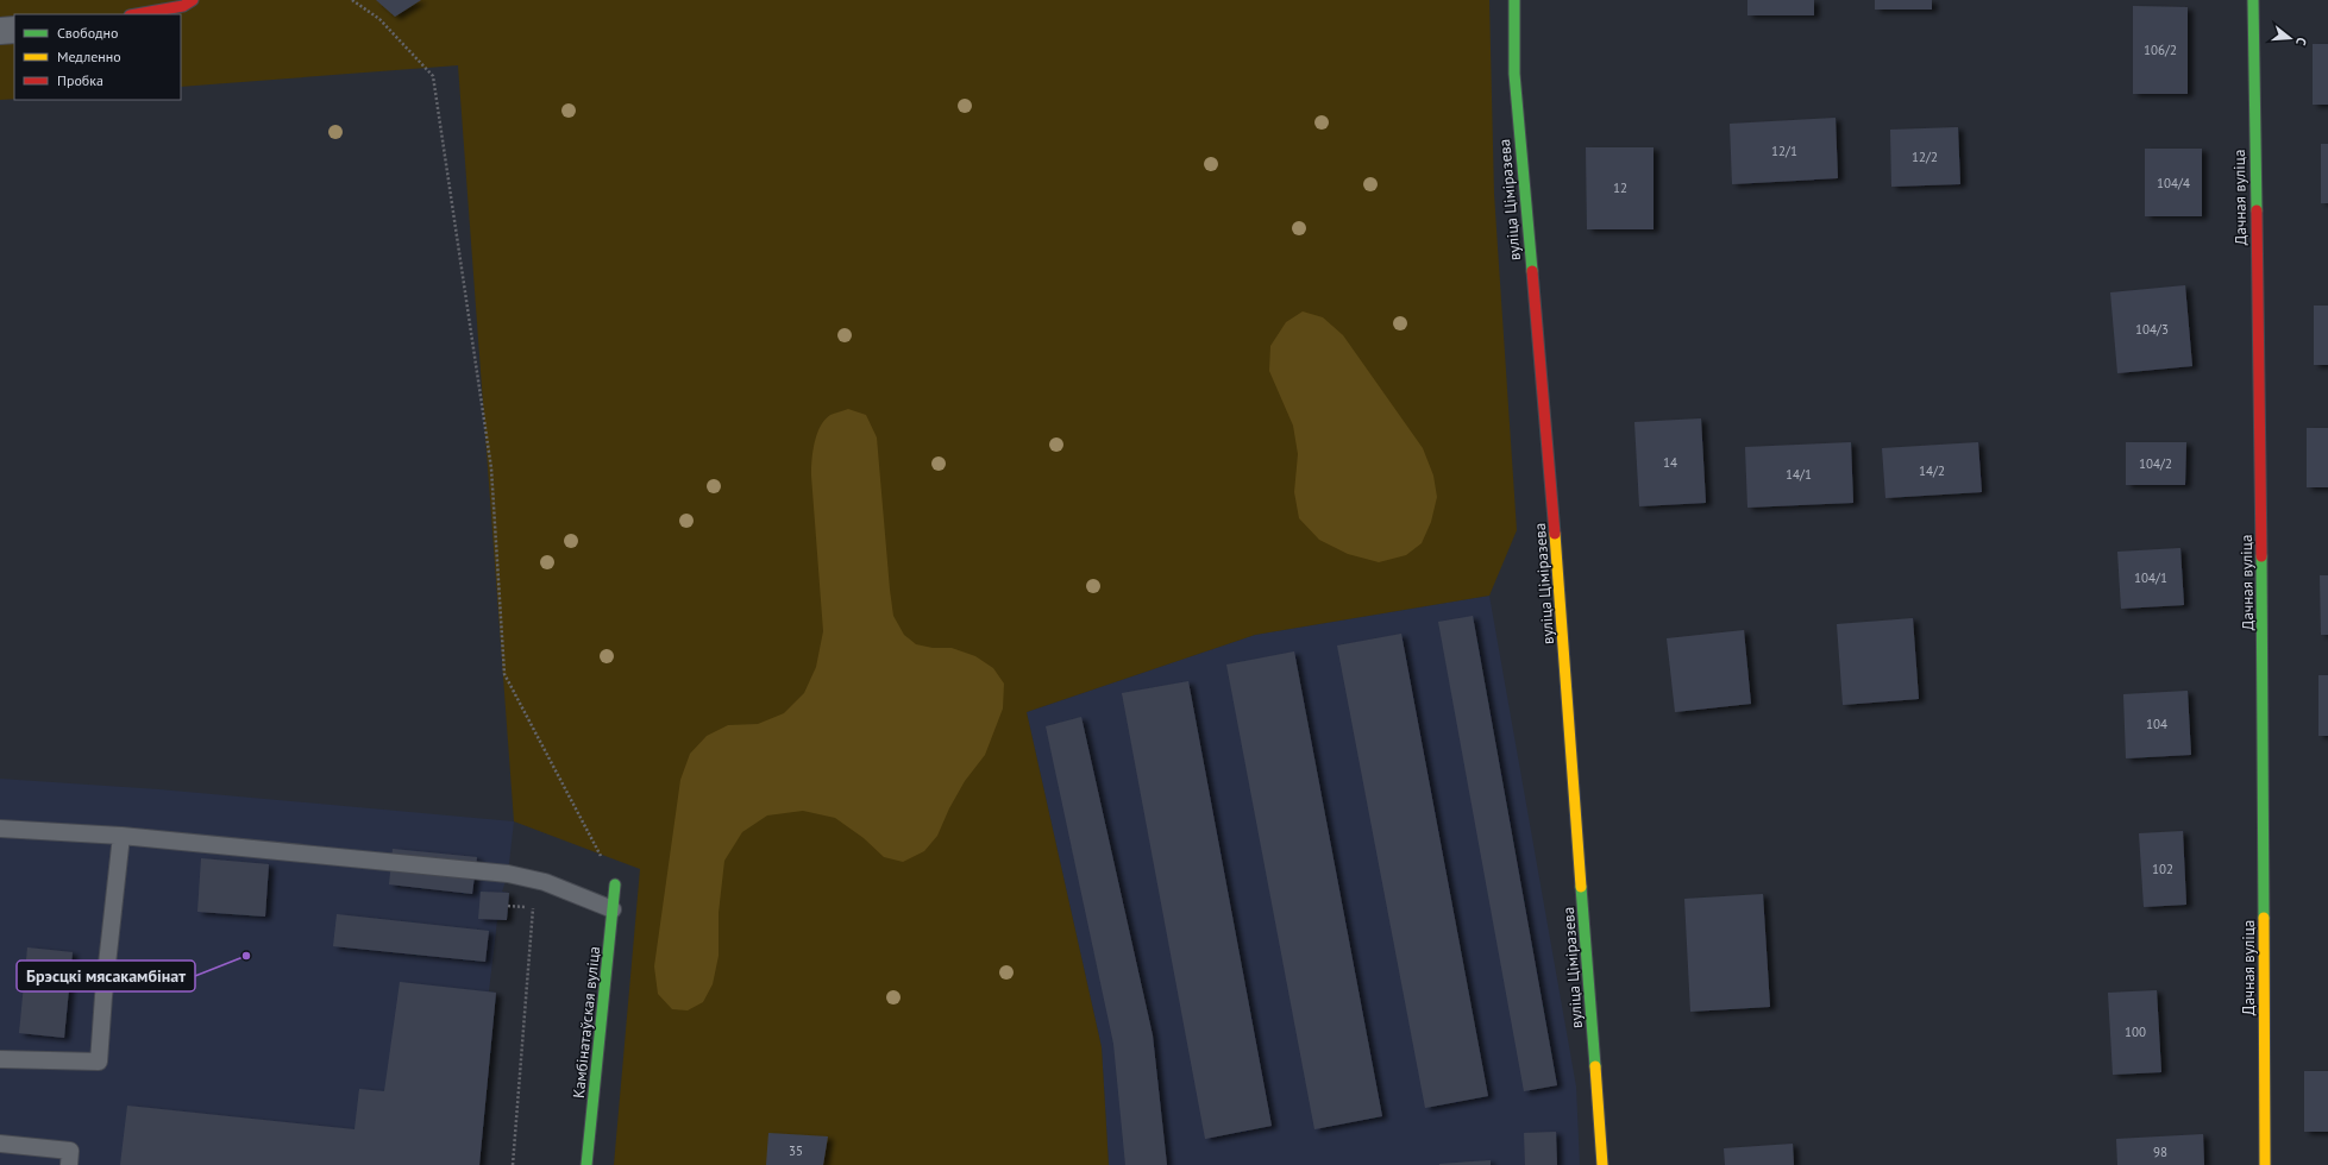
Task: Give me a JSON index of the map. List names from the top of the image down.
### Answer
{
  "streets": {
    "street": ["Дачная вуліца", "вуліца Ціміразева", "Камбінатаўская вуліца"]
  },
  "places": ["Брэсцкі мясакамбінат"],
  "house_numbers": [
    "106/2",
    "12/1",
    "12/2",
    "104/4",
    "12",
    "104/3",
    "14",
    "104/2",
    "14/2",
    "14/1",
    "104/1",
    "104",
    "102",
    "100",
    "35",
    "98"
  ],
  "legend": ["Свободно", "Медленно", "Пробка"],
  "north": "right"
}
